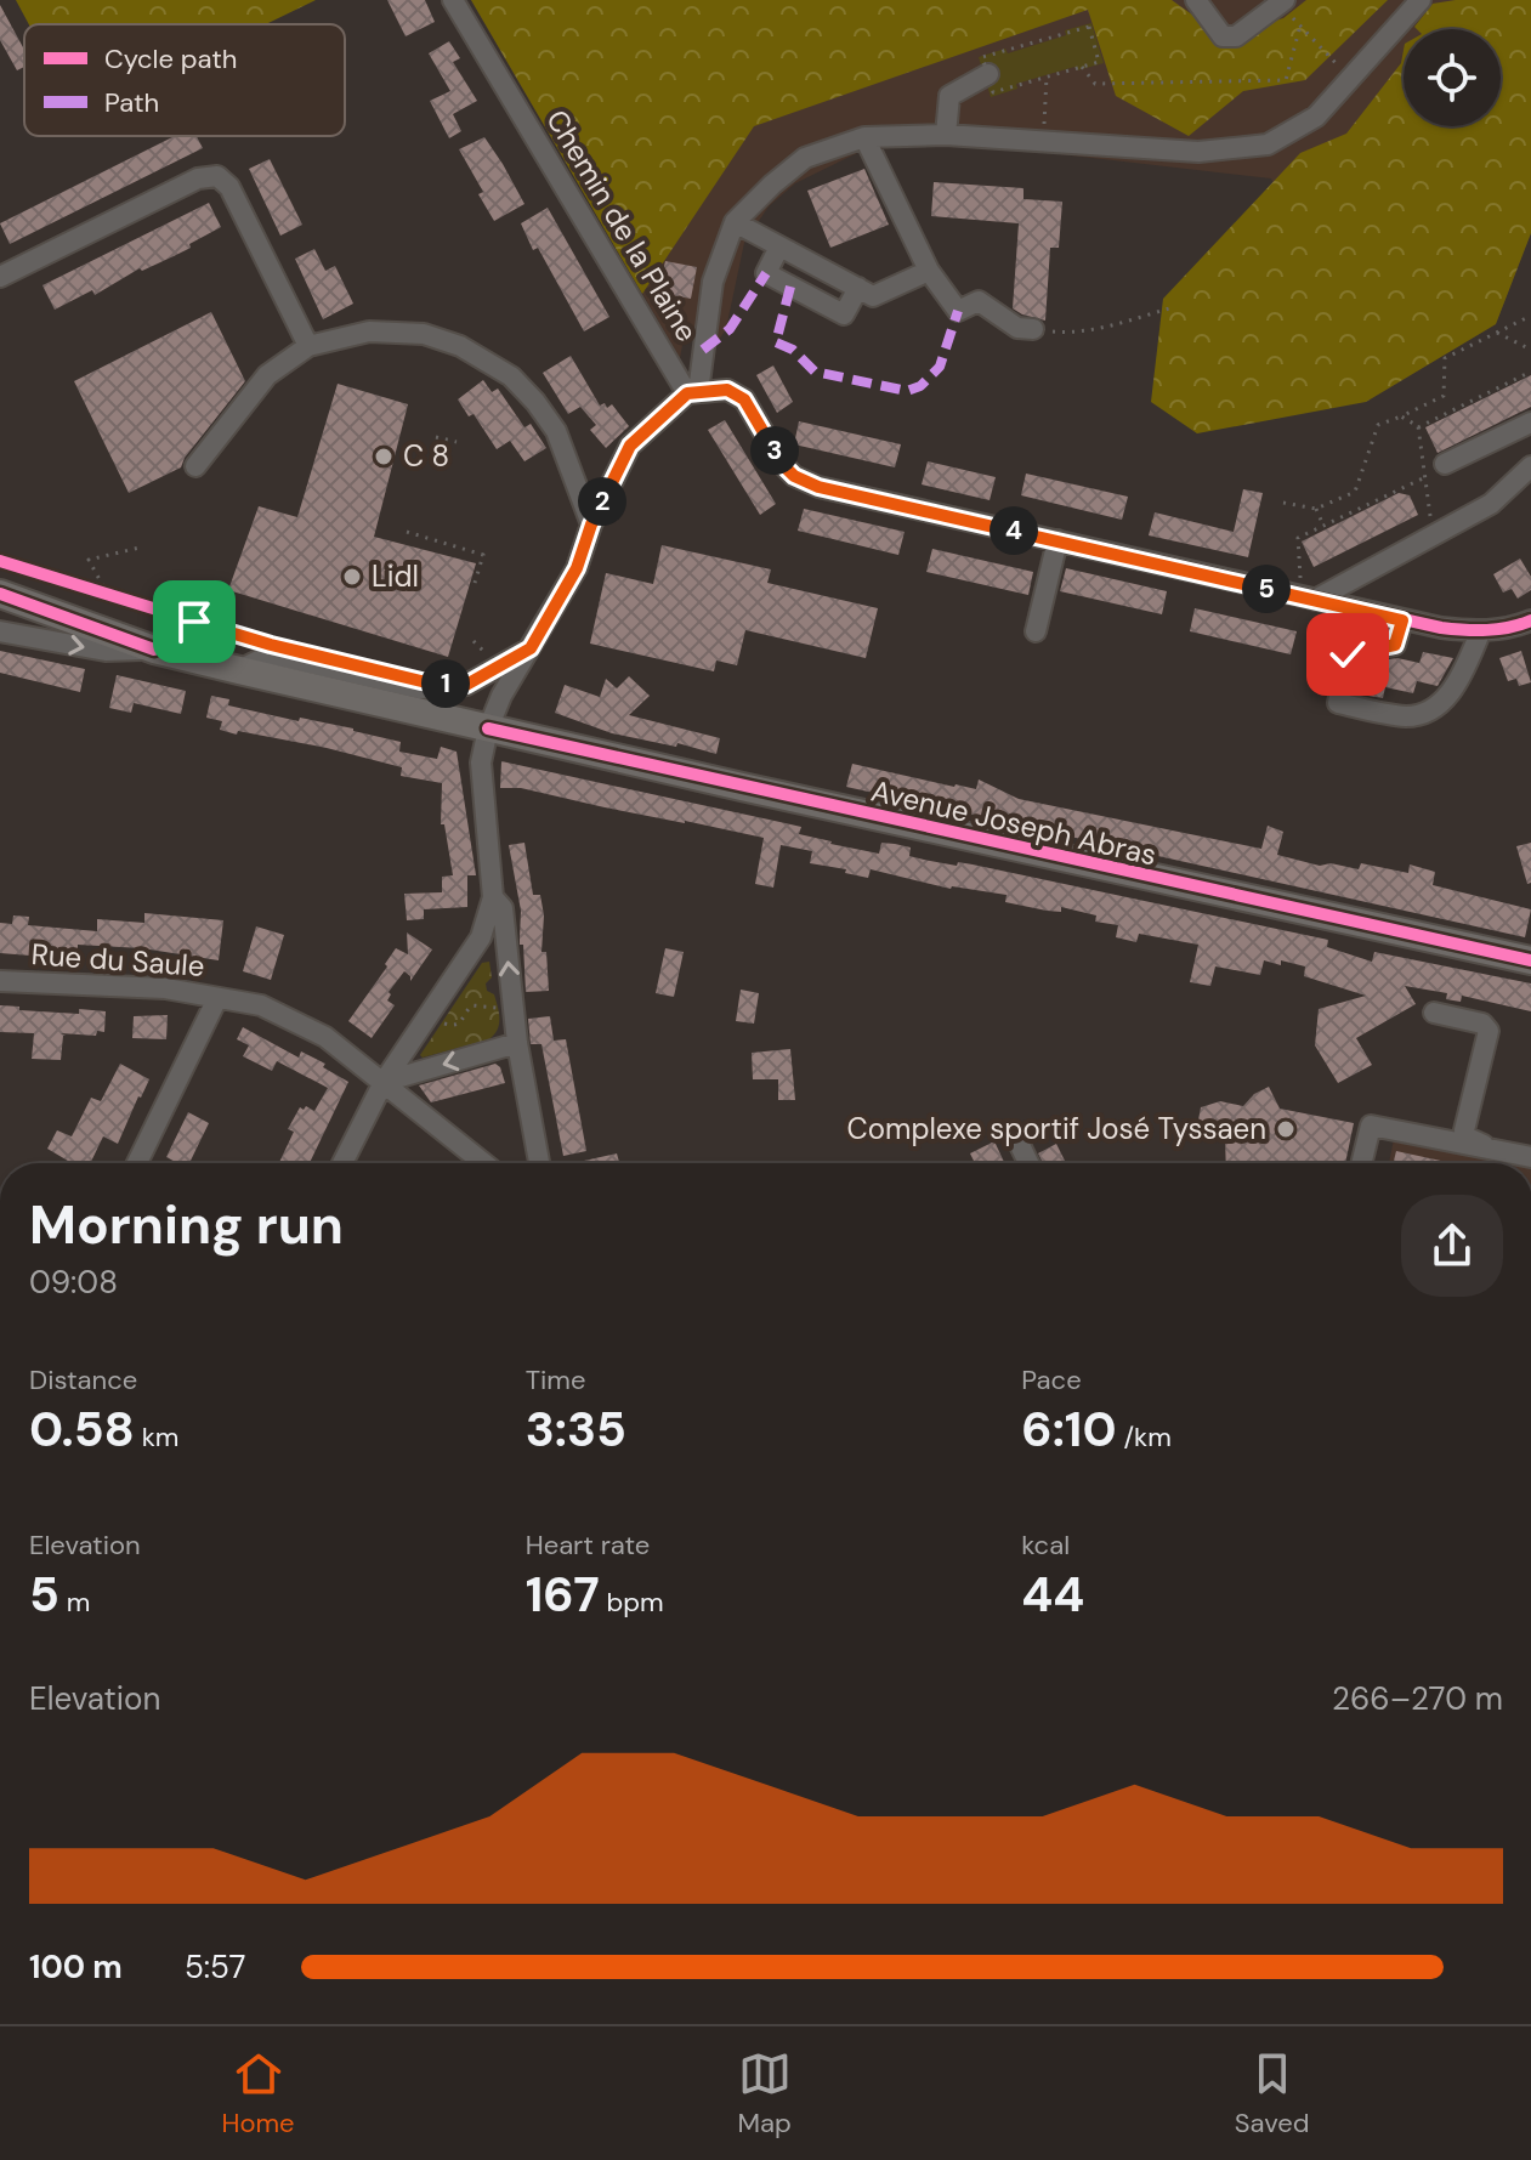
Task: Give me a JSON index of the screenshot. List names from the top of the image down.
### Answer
{
  "streets": {
    "main road": ["Avenue Joseph Abras"],
    "street": ["Chemin de la Plaine", "Rue du Saule"]
  },
  "places": ["C 8", "Lidl", "Complexe sportif José Tyssaen"],
  "legend": ["Cycle path", "Path"],
  "page": {
    "pins": [
      "3",
      "2",
      "4",
      "5",
      "1"
    ],
    "heading": ["Morning run", "09:08"],
    "stats": [
      ["Distance", "0.58 km"],
      ["Time", "3:35"],
      ["Pace", "6:10 /km"],
      ["Elevation", "5 m"],
      ["Heart rate", "167 bpm"],
      ["kcal", "44"]
    ],
    "chart": ["Elevation", "266–270 m"],
    "list": [
      {
        "name": "100 m",
        "note": "5:57"
      }
    ],
    "tabs": ["Home", "Map", "Saved"]
  }
}
